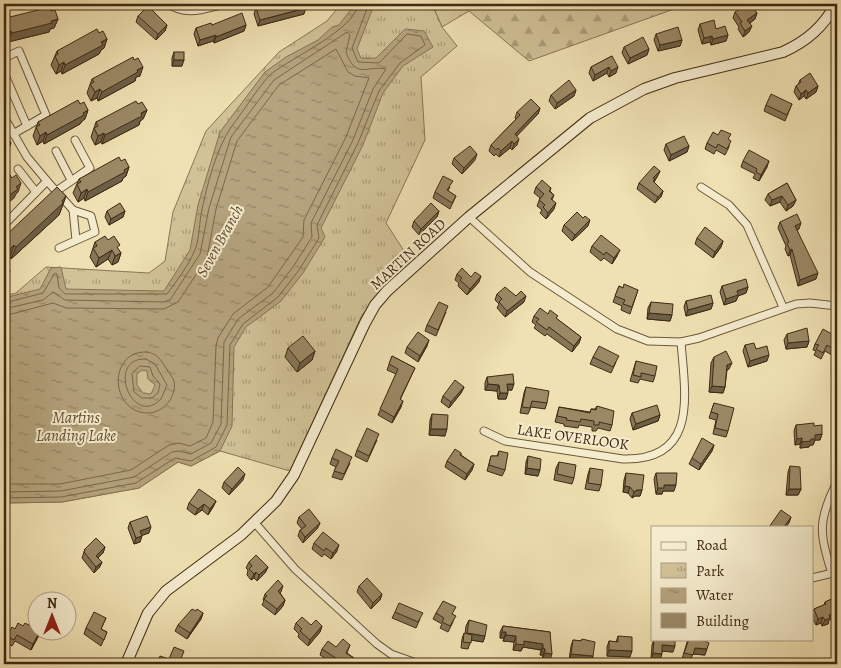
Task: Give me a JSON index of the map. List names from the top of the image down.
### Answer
{
  "streets": {
    "street": ["MARTIN ROAD", "LAKE OVERLOOK"]
  },
  "water": ["Seven Branch", "Martins Landing Lake"],
  "legend": [
    "Road",
    "Park",
    "Water",
    "Building"
  ],
  "north": "top"
}
